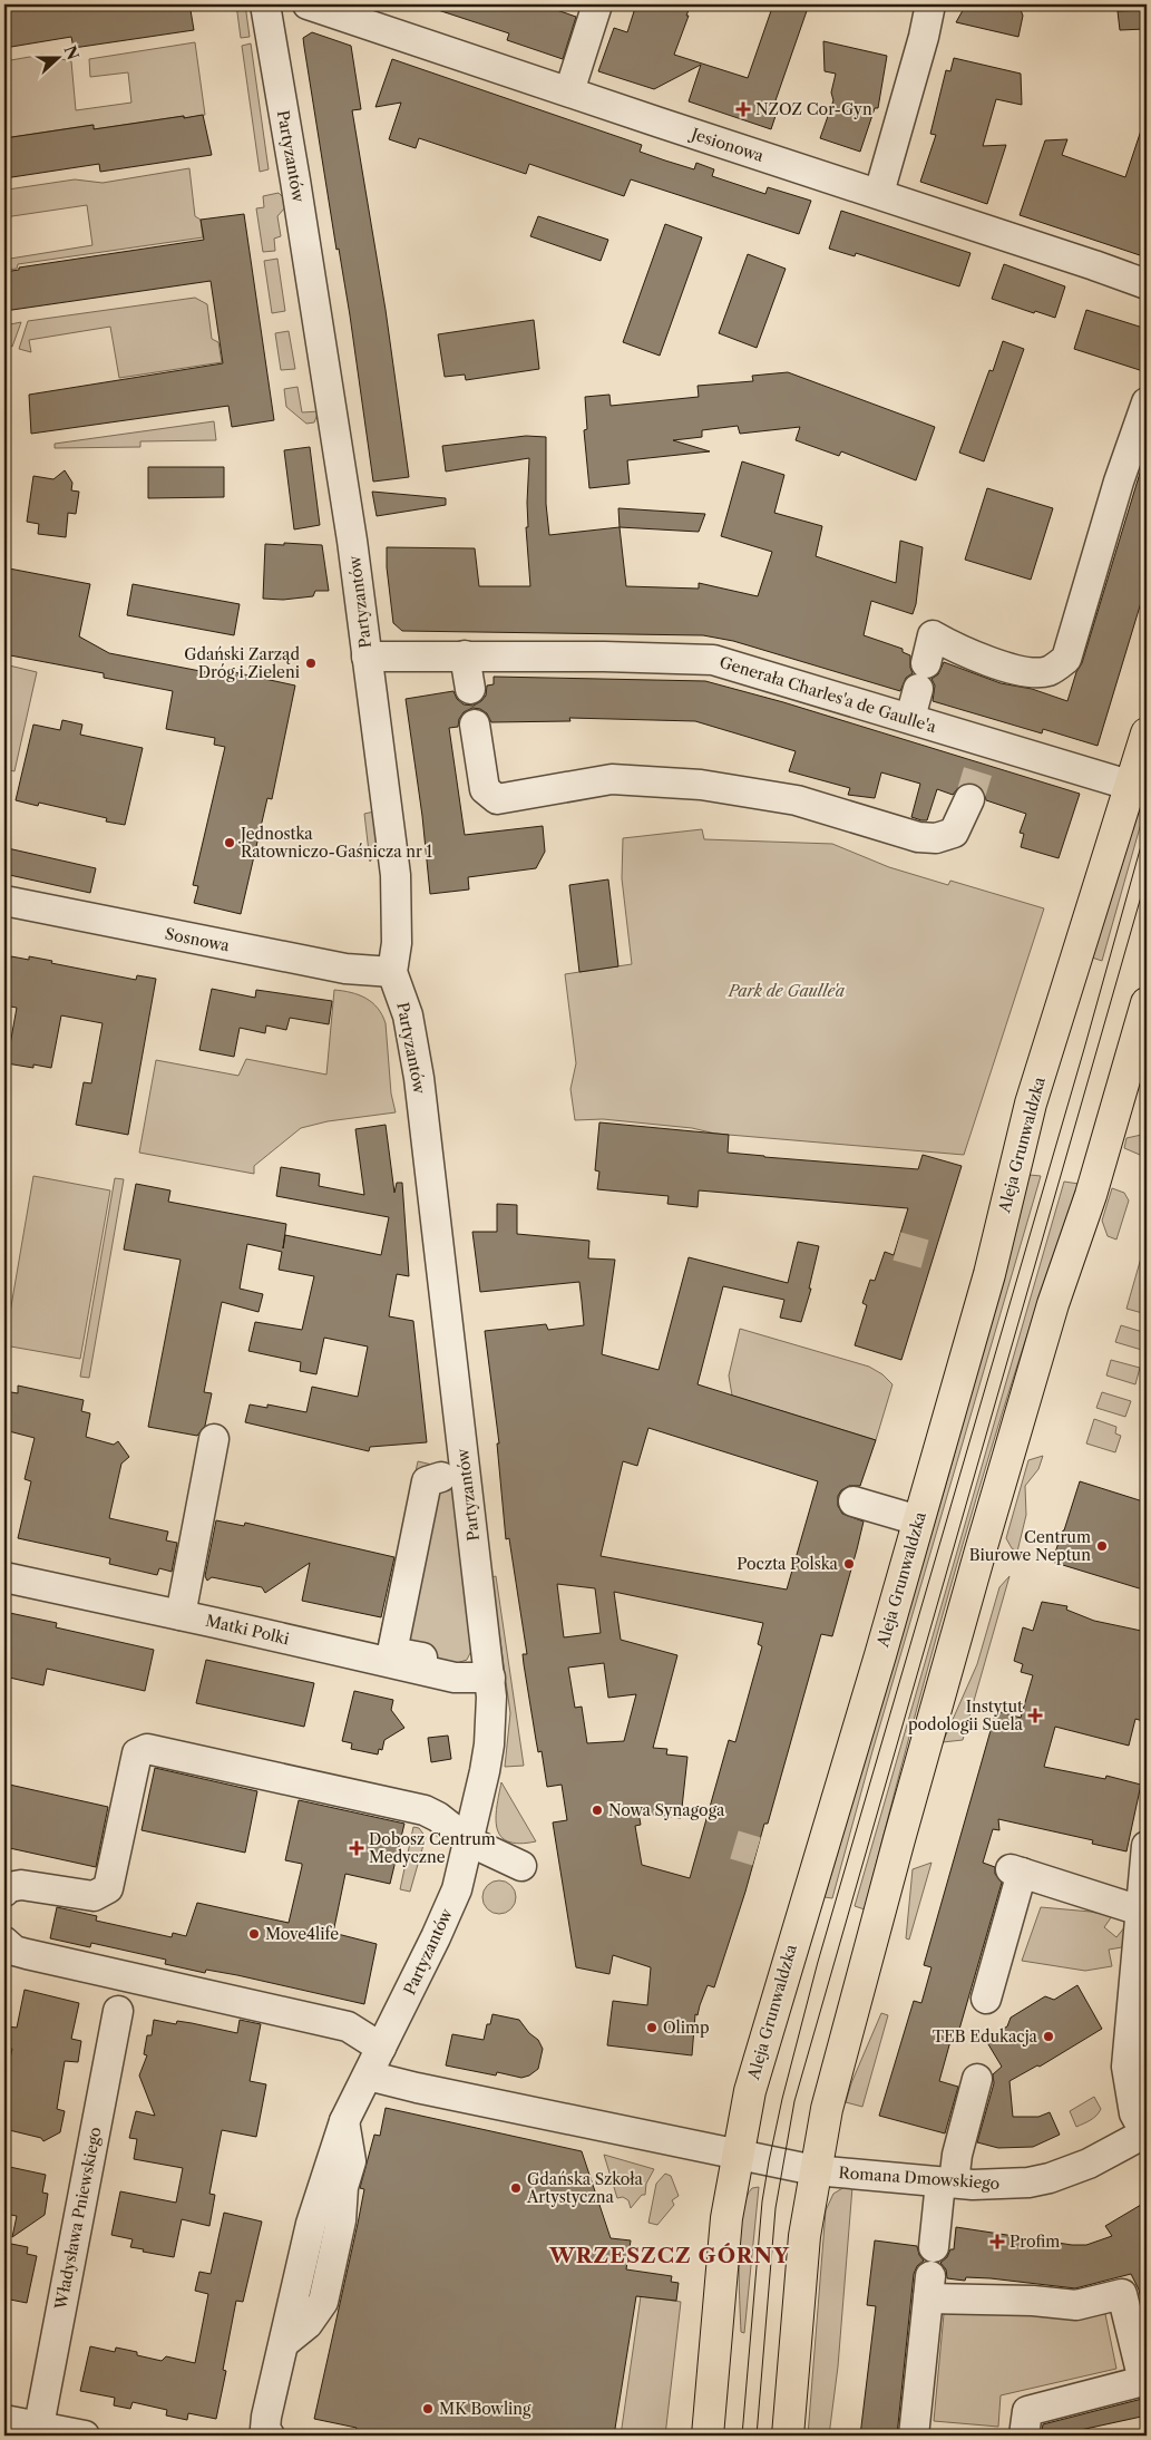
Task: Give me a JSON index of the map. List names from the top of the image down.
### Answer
{
  "streets": {
    "main road": ["Aleja Grunwaldzka"],
    "street": [
      "Jesionowa",
      "Partyzantów",
      "Generała Charles'a de Gaulle'a",
      "Sosnowa",
      "Matki Polki",
      "Romana Dmowskiego",
      "Władysława Pniewskiego"
    ]
  },
  "crossings": [
    ["Partyzantów", "Generała Charles'a de Gaulle'a"],
    ["Partyzantów", "Sosnowa"],
    ["Partyzantów", "Matki Polki"],
    ["Generała Charles'a de Gaulle'a", "Aleja Grunwaldzka"],
    ["Aleja Grunwaldzka", "Romana Dmowskiego"]
  ],
  "districts": ["WRZESZCZ GÓRNY"],
  "parks": ["Park de Gaulle'a"],
  "places": {
    "health": [
      "NZOZ Cor-Gyn",
      "Instytut podologii Suela",
      "Dobosz Centrum Medyczne",
      "Profim"
    ],
    "other": [
      "Gdański Zarząd Dróg i Zieleni",
      "Jednostka Ratowniczo-Gaśnicza nr 1",
      "Centrum Biurowe Neptun",
      "Poczta Polska",
      "Nowa Synagoga",
      "Move4life",
      "Olimp",
      "TEB Edukacja",
      "Gdańska Szkoła Artystyczna",
      "MK Bowling"
    ]
  },
  "north": "right"
}
